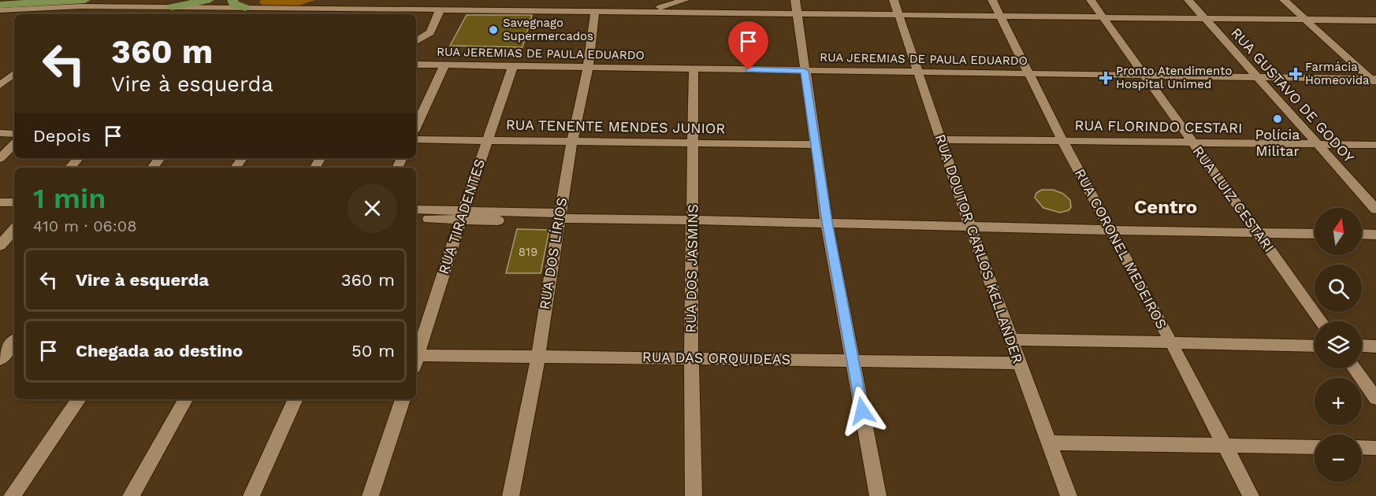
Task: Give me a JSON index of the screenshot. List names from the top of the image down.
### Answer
{
  "streets": {
    "street": [
      "RUA JEREMIAS DE PAULA EDUARDO",
      "RUA GUSTAVO DE GODOY",
      "RUA TENENTE MENDES JUNIOR",
      "RUA FLORINDO CESTARI",
      "RUA LUIZ CESTARI",
      "RUA TIRADENTES",
      "RUA DOUTOR CARLOS KELLANDER",
      "RUA CORONEL MEDEIROS",
      "RUA DOS LÍRIOS",
      "RUA DOS JASMINS",
      "RUA DAS ORQUIDEAS"
    ]
  },
  "crossings": [
    ["RUA JEREMIAS DE PAULA EDUARDO", "RUA GUSTAVO DE GODOY"],
    ["RUA JEREMIAS DE PAULA EDUARDO", "RUA LUIZ CESTARI"],
    ["RUA JEREMIAS DE PAULA EDUARDO", "RUA TIRADENTES"],
    ["RUA JEREMIAS DE PAULA EDUARDO", "RUA DOUTOR CARLOS KELLANDER"],
    ["RUA JEREMIAS DE PAULA EDUARDO", "RUA CORONEL MEDEIROS"],
    ["RUA JEREMIAS DE PAULA EDUARDO", "RUA DOS LÍRIOS"],
    ["RUA JEREMIAS DE PAULA EDUARDO", "RUA DOS JASMINS"],
    ["RUA GUSTAVO DE GODOY", "RUA FLORINDO CESTARI"],
    ["RUA TENENTE MENDES JUNIOR", "RUA TIRADENTES"],
    ["RUA TENENTE MENDES JUNIOR", "RUA DOS LÍRIOS"],
    ["RUA TENENTE MENDES JUNIOR", "RUA DOS JASMINS"],
    ["RUA FLORINDO CESTARI", "RUA LUIZ CESTARI"],
    ["RUA FLORINDO CESTARI", "RUA DOUTOR CARLOS KELLANDER"],
    ["RUA FLORINDO CESTARI", "RUA CORONEL MEDEIROS"],
    ["RUA DOUTOR CARLOS KELLANDER", "RUA DAS ORQUIDEAS"],
    ["RUA DOS LÍRIOS", "RUA DAS ORQUIDEAS"],
    ["RUA DOS JASMINS", "RUA DAS ORQUIDEAS"]
  ],
  "districts": ["Centro"],
  "places": {
    "other": ["Savegnago Supermercados", "Polícia Militar"],
    "health": ["Farmácia Homeovida", "Pronto Atendimento Hospital Unimed"]
  },
  "house_numbers": ["819"],
  "north": "top",
  "page": {
    "turn": ["360 m", "Vire à esquerda"],
    "then": "Depois",
    "heading": ["1 min", "410 m · 06:08"],
    "map_buttons": ["+", "−"],
    "list": [
      {
        "name": "Vire à esquerda",
        "value": "360 m"
      },
      {
        "name": "Chegada ao destino",
        "value": "50 m"
      }
    ]
  }
}
